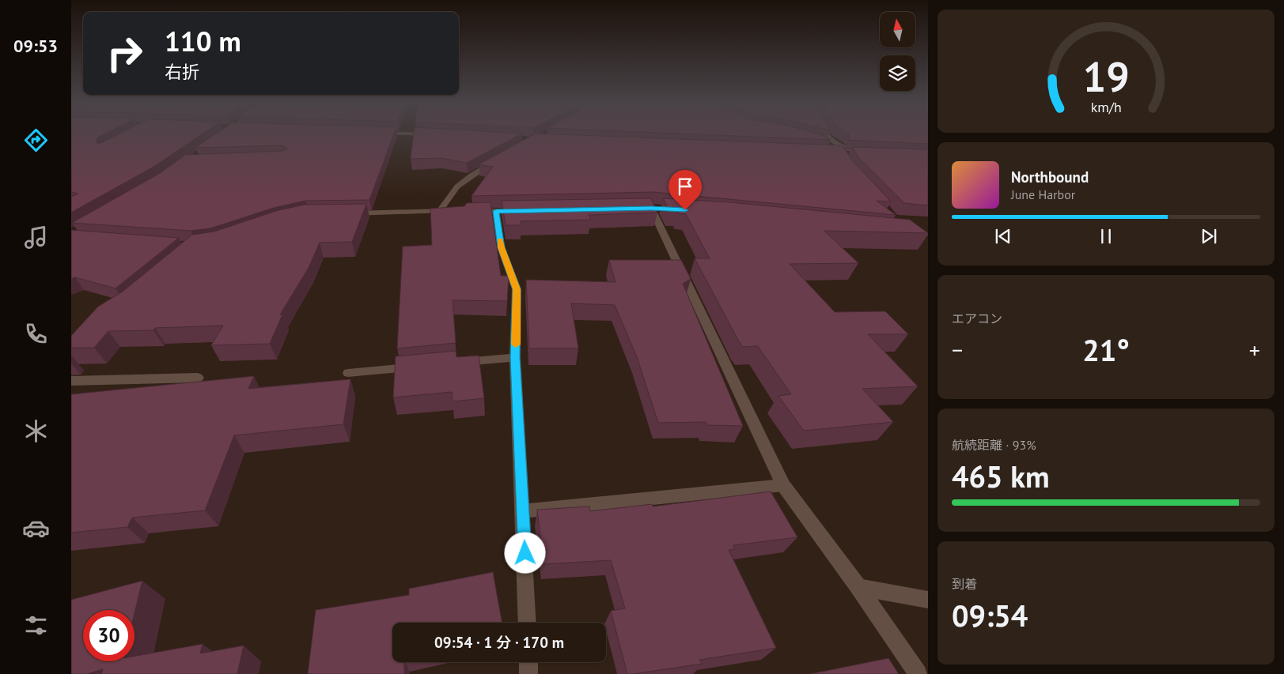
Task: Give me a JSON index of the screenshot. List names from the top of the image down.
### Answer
{
  "north": "top",
  "page": {
    "tabs": "09:53",
    "turn": ["110 m", "右折"],
    "song": ["Northbound", "June Harbor"],
    "tile": [
      "エアコン",
      ["航続距離 · 93%", "465 km"],
      ["到着", "09:54"]
    ],
    "heat": ["−", "21°", "+"],
    "limit": "30",
    "trip": "09:54 · 1 分 · 170 m",
    "gauge": ["19", "km/h"]
  }
}
